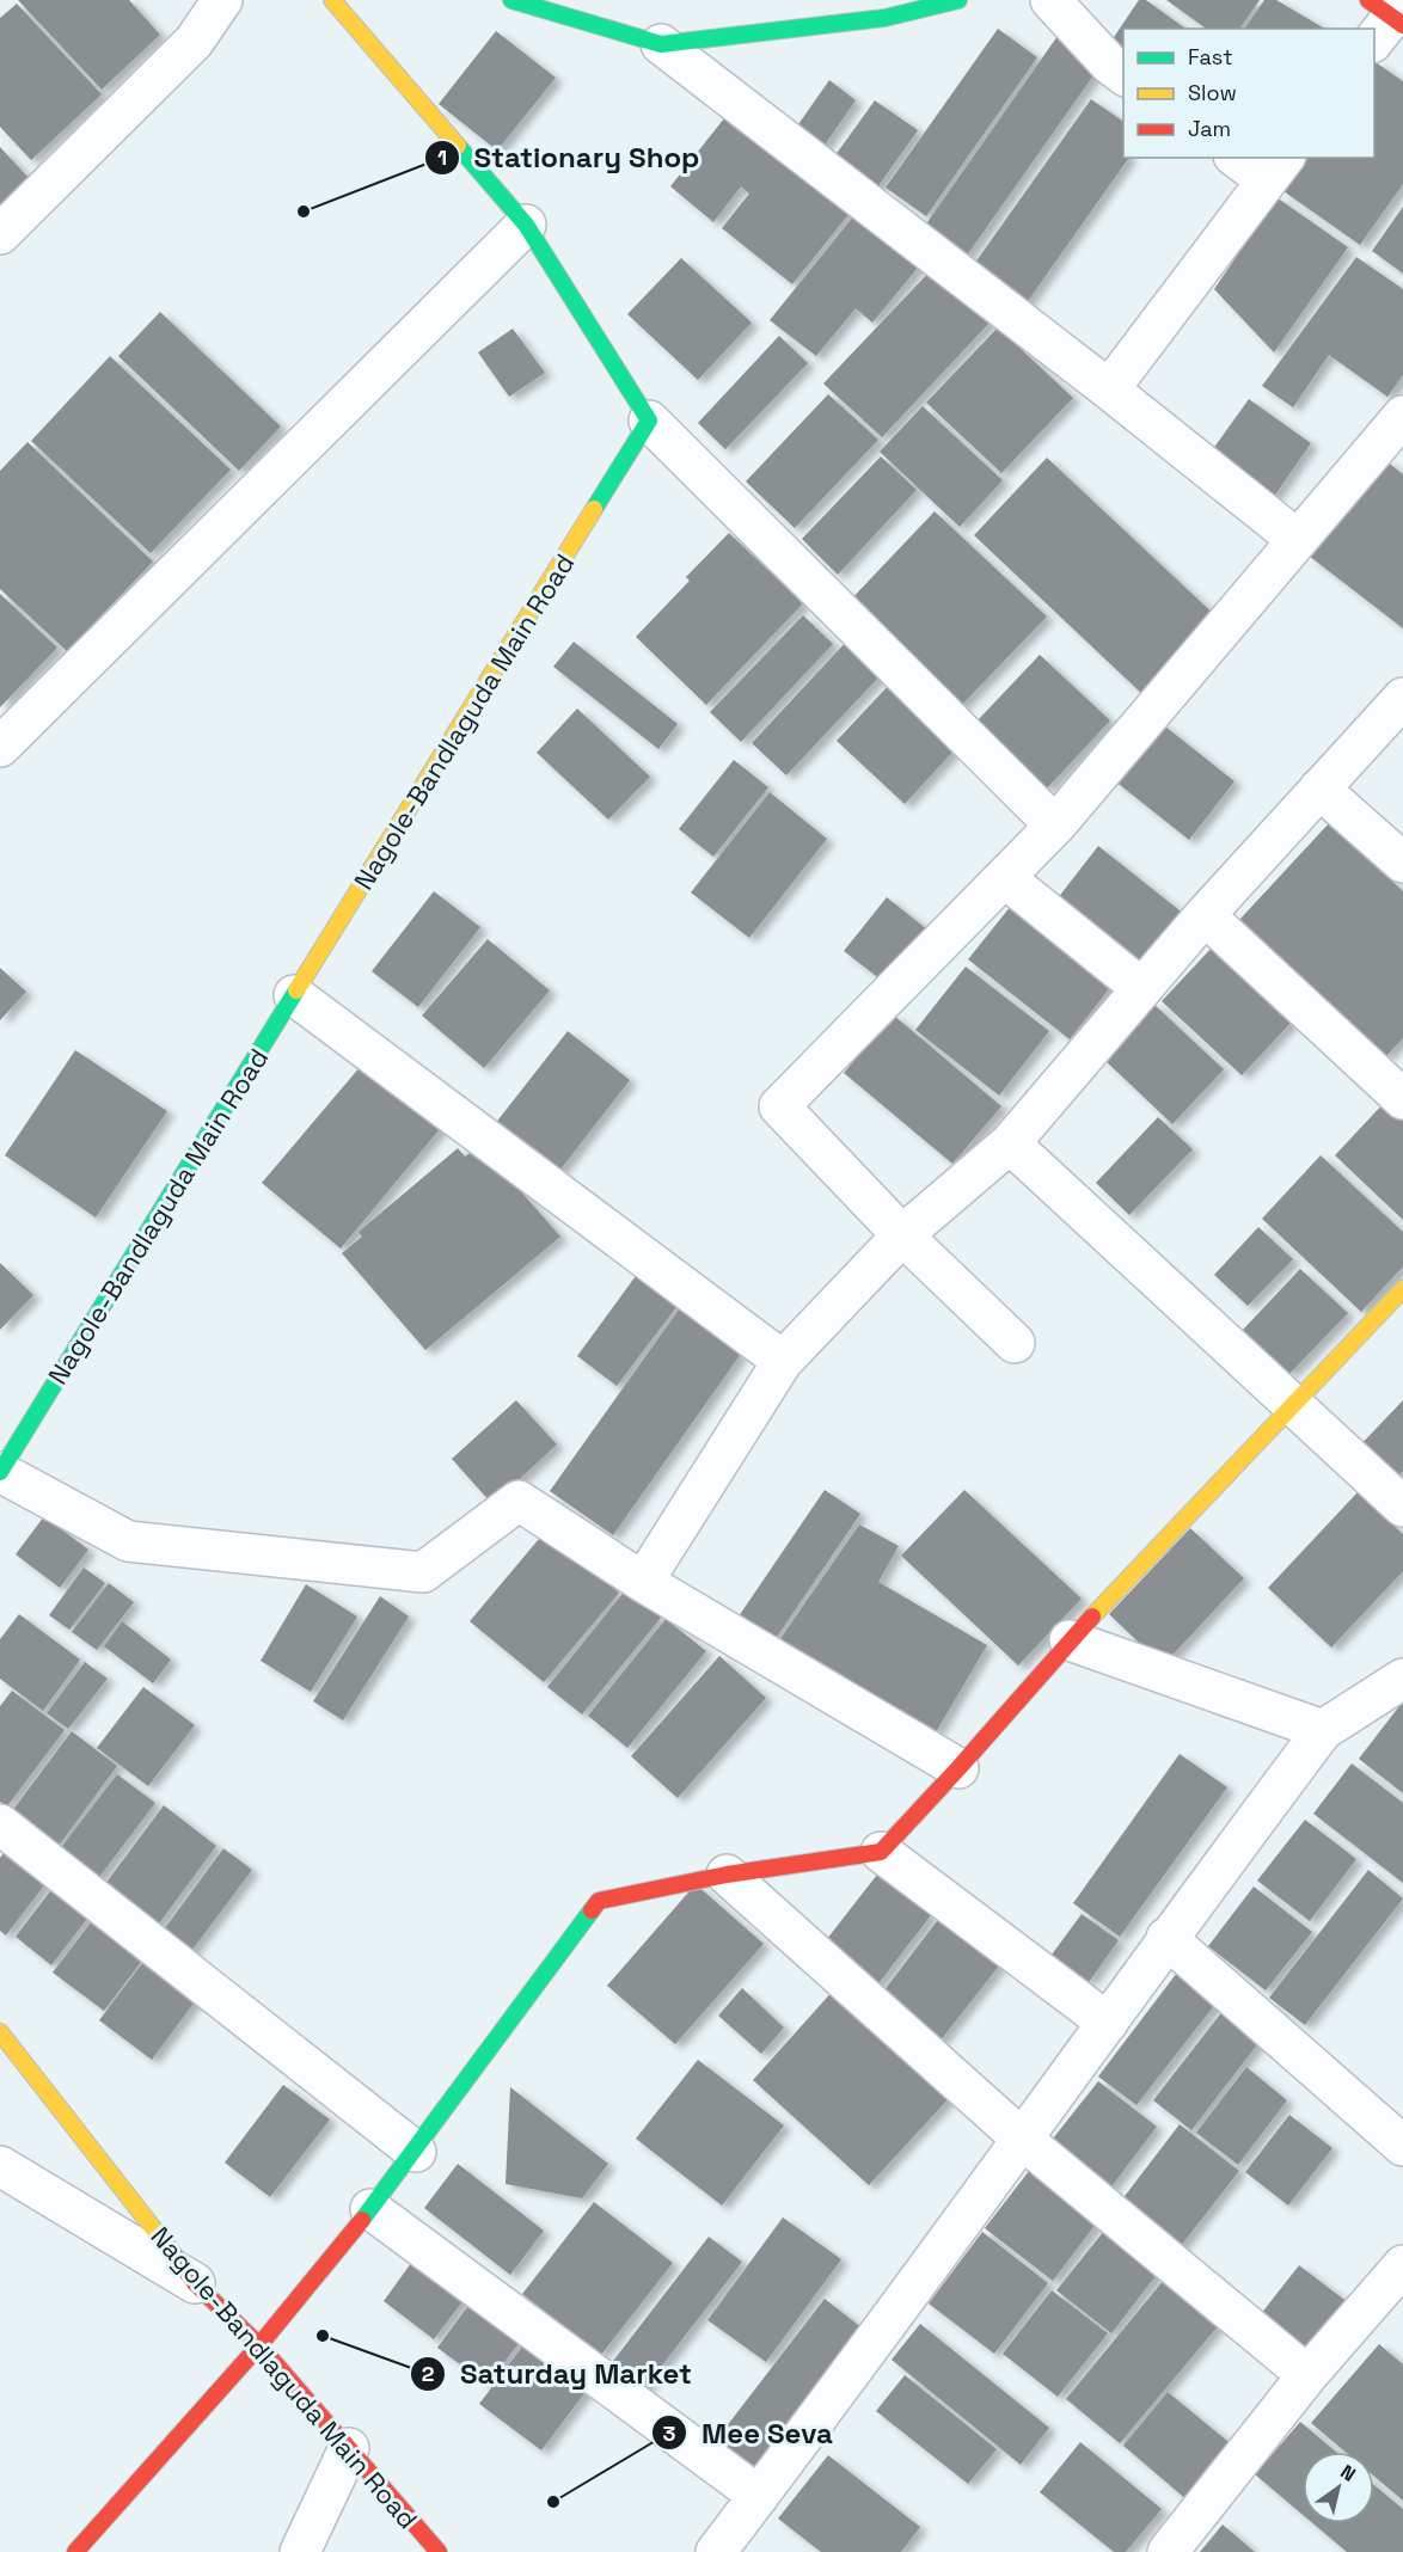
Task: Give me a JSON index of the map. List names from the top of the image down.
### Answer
{
  "streets": {
    "street": ["Nagole-Bandlaguda Main Road"]
  },
  "places": ["Stationary Shop", "Saturday Market", "Mee Seva"],
  "legend": ["Fast", "Slow", "Jam"],
  "north": "top right"
}
